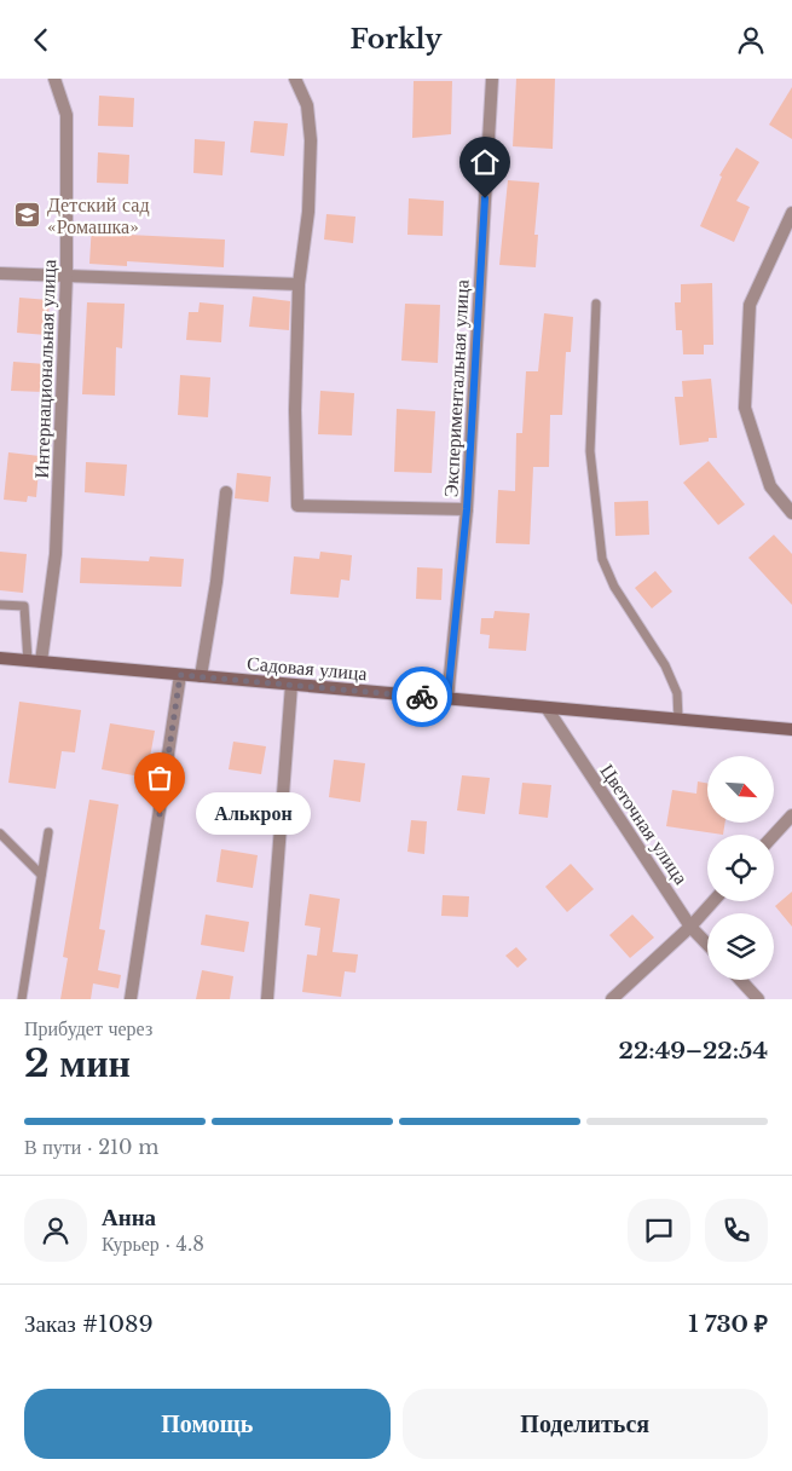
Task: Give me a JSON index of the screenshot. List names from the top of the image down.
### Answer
{
  "streets": {
    "main road": ["Садовая улица"],
    "street": ["Интернациональная улица", "Экспериментальная улица", "Цветочная улица"]
  },
  "crossings": [
    ["Интернациональная улица", "Садовая улица"],
    ["Экспериментальная улица", "Садовая улица"],
    ["Садовая улица", "Цветочная улица"]
  ],
  "places": {
    "school or university": ["Детский сад «Ромашка»"],
    "other": ["Алькрон"]
  },
  "north": "bottom right",
  "page": {
    "header": "Forkly",
    "bubble": "Алькрон",
    "heading": ["2 мин", "Прибудет через", "22:49–22:54"],
    "panel": [
      "Анна",
      "Курьер · 4.8",
      "Заказ #1089",
      "1 730 ₽"
    ],
    "bar": "В пути · 210 m",
    "buttons": ["Помощь", "Поделиться"]
  }
}
